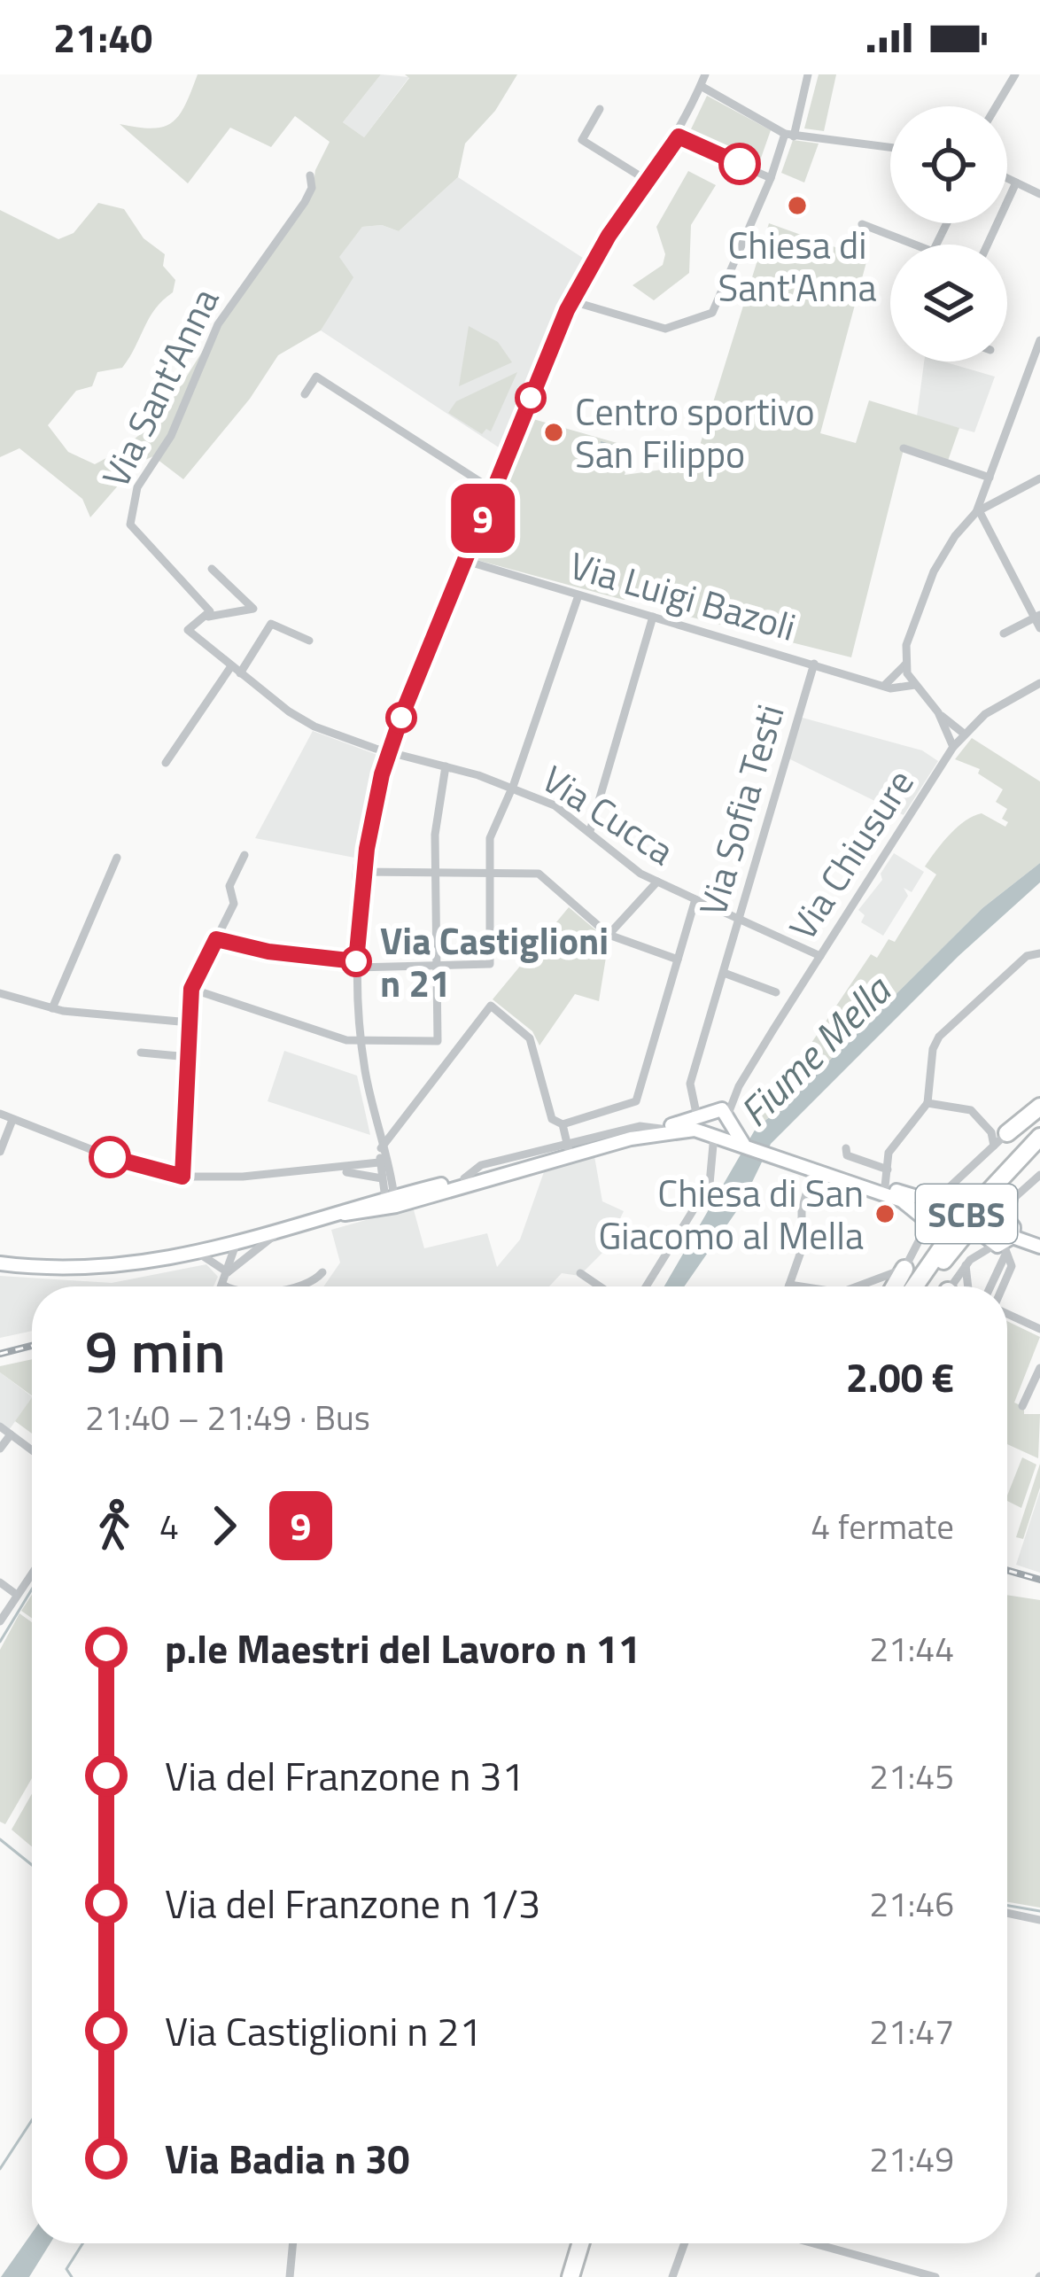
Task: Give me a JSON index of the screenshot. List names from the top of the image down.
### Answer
{
  "streets": {
    "highway": ["SCBS"],
    "street": [
      "Via Sant'Anna",
      "Via Luigi Bazoli",
      "Via Sofia Testi",
      "Via Cucca",
      "Via Chiusure"
    ]
  },
  "crossings": [
    ["Via Sant'Anna", "Via Cucca"],
    ["Via Luigi Bazoli", "Via Sofia Testi"],
    ["Via Sofia Testi", "Via Chiusure"]
  ],
  "water": ["Fiume Mella"],
  "places": [
    "Chiesa di Sant'Anna",
    "Centro sportivo San Filippo",
    "Via Castiglioni n 21",
    "Chiesa di San Giacomo al Mella"
  ],
  "lines": ["bus line 9"],
  "page": {
    "status": "21:40",
    "on_map": "9",
    "heading": ["9 min", "21:40 – 21:49 · Bus", "2.00 €"],
    "legs": ["4", "9", "4 fermate"],
    "list": [
      {
        "name": "p.le Maestri del Lavoro n 11",
        "value": "21:44"
      },
      {
        "name": "Via del Franzone n 31",
        "value": "21:45"
      },
      {
        "name": "Via del Franzone n 1/3",
        "value": "21:46"
      },
      {
        "name": "Via Castiglioni n 21",
        "value": "21:47"
      },
      {
        "name": "Via Badia n 30",
        "value": "21:49"
      }
    ]
  }
}
